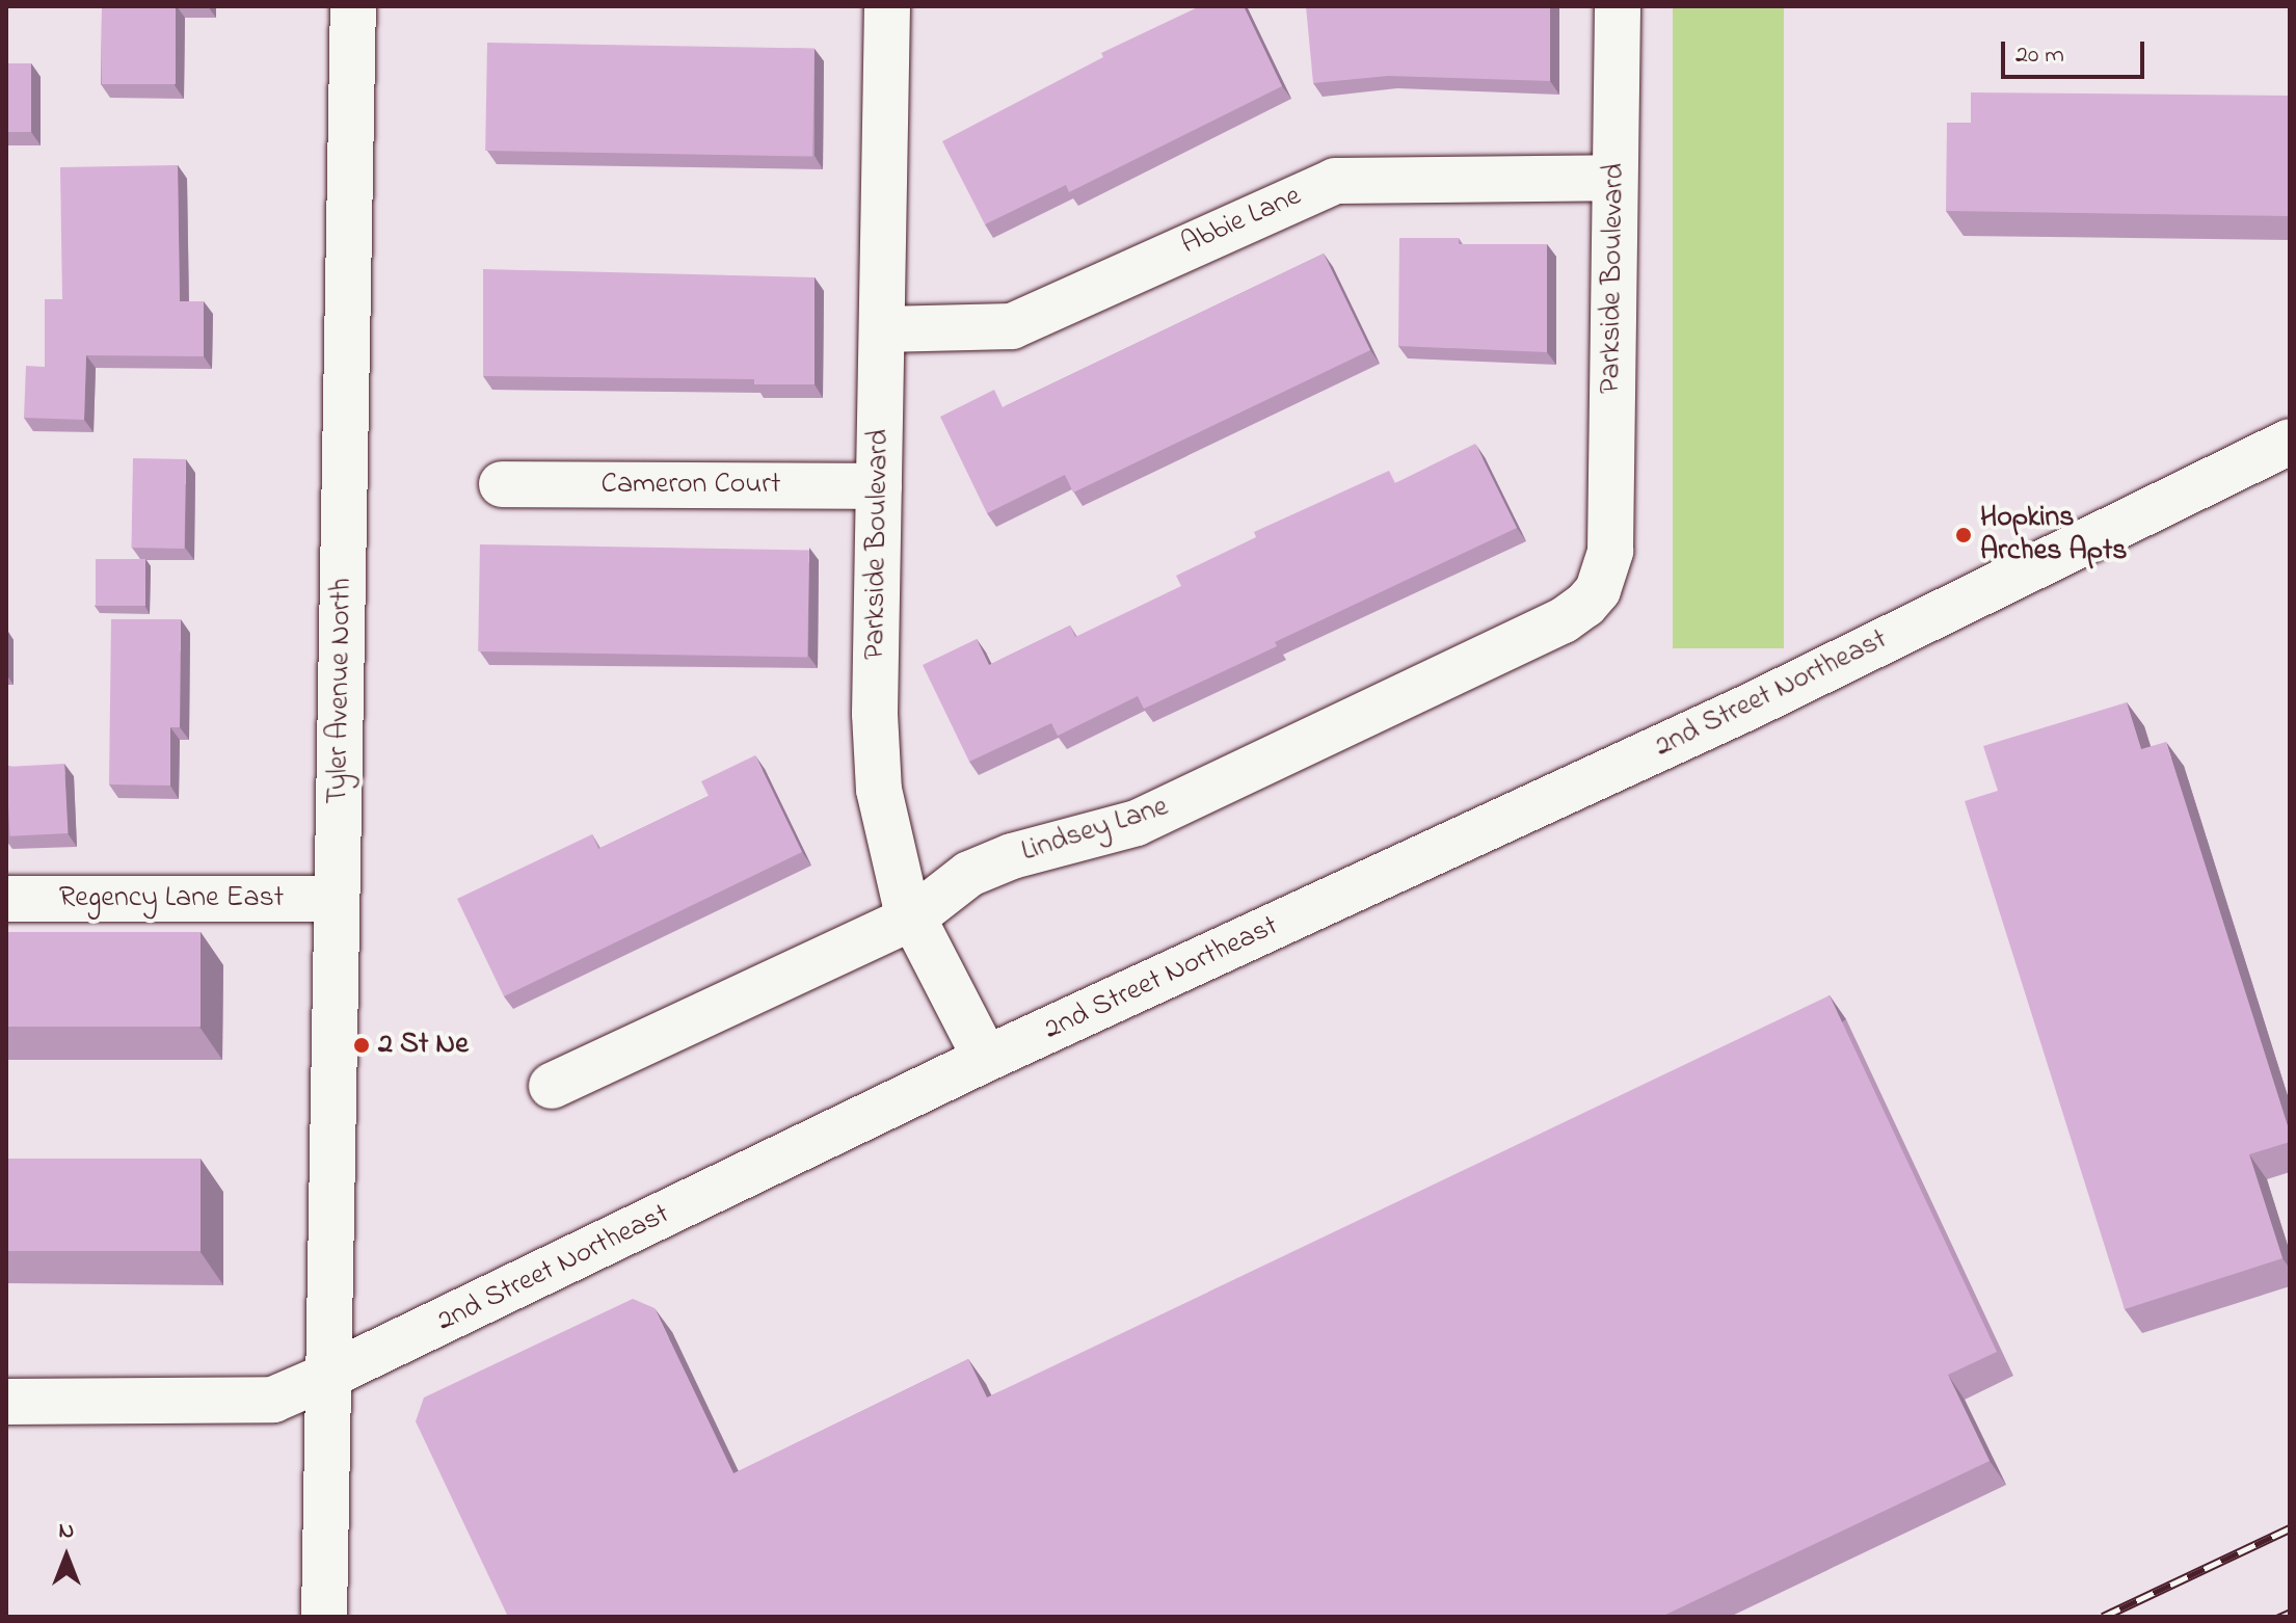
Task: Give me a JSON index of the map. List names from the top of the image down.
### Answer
{
  "streets": {
    "street": [
      "Abbie Lane",
      "Parkside Boulevard",
      "Cameron Court",
      "Tyler Avenue North",
      "2nd Street Northeast",
      "Lindsey Lane",
      "Regency Lane East"
    ]
  },
  "crossings": [
    ["Abbie Lane", "Parkside Boulevard"],
    ["Parkside Boulevard", "Cameron Court"],
    ["Parkside Boulevard", "2nd Street Northeast"],
    ["Parkside Boulevard", "Lindsey Lane"],
    ["Tyler Avenue North", "2nd Street Northeast"],
    ["Tyler Avenue North", "Regency Lane East"]
  ],
  "places": ["Hopkins Arches Apts", "2 St Ne"],
  "scale_bar": "20 m",
  "north": "top"
}
